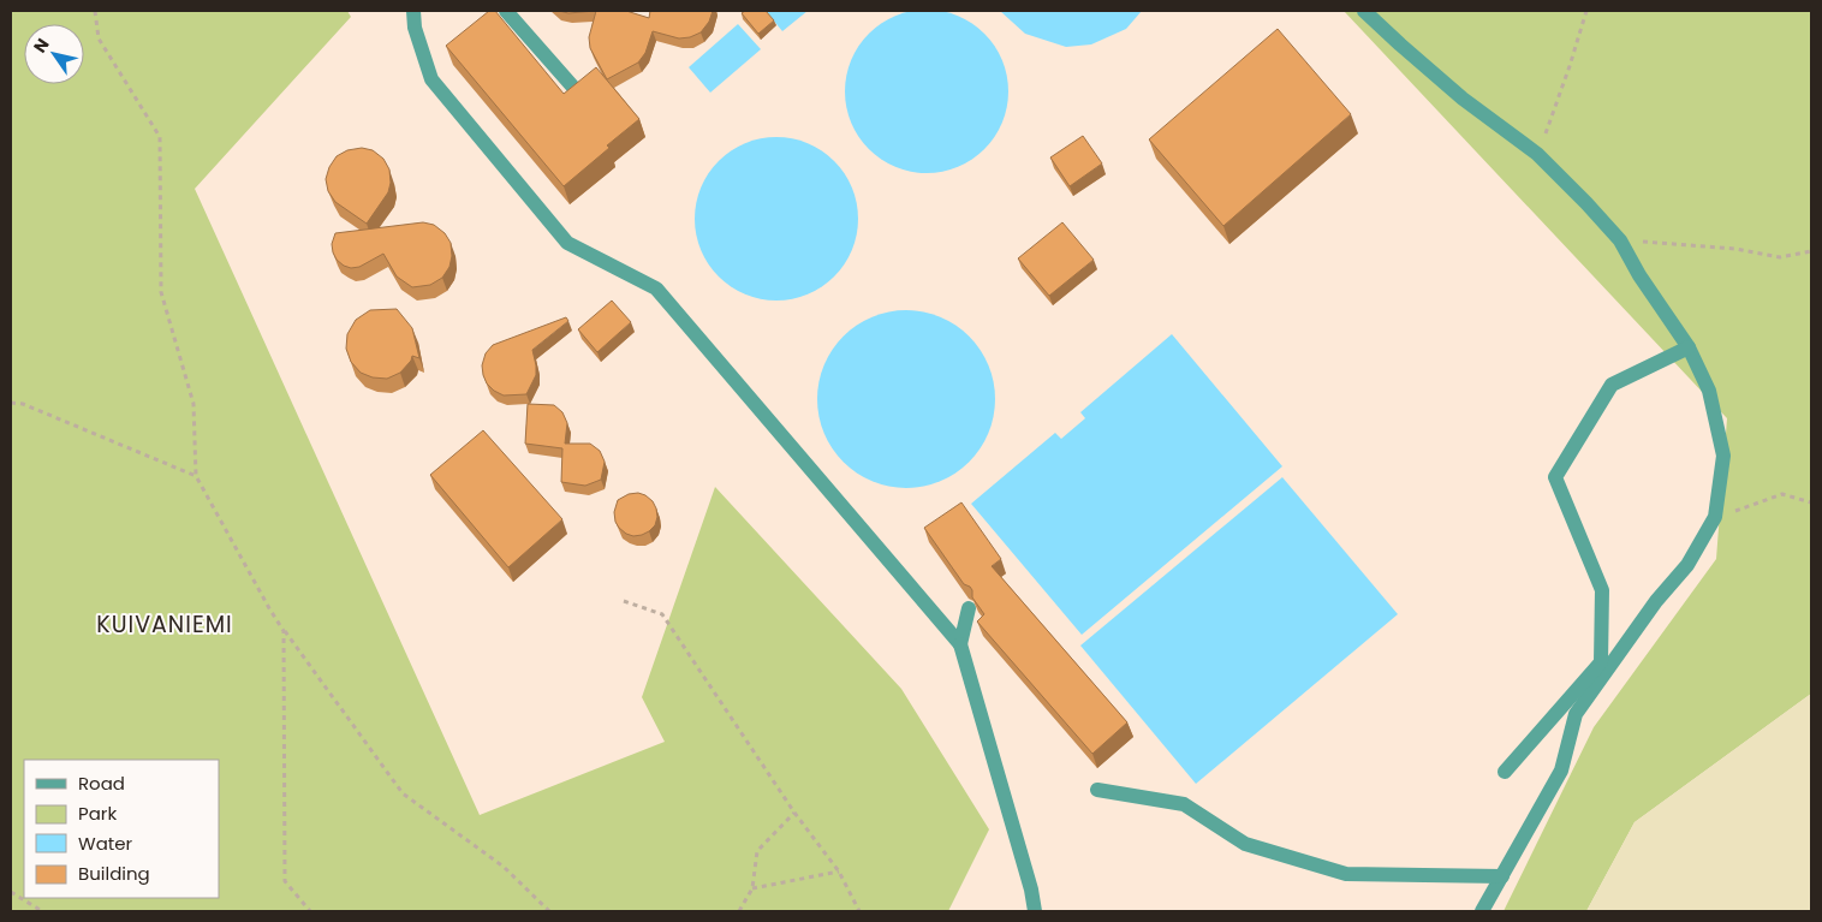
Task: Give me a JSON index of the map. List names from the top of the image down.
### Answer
{
  "districts": ["KUIVANIEMI"],
  "legend": [
    "Road",
    "Park",
    "Water",
    "Building"
  ],
  "north": "top left"
}
